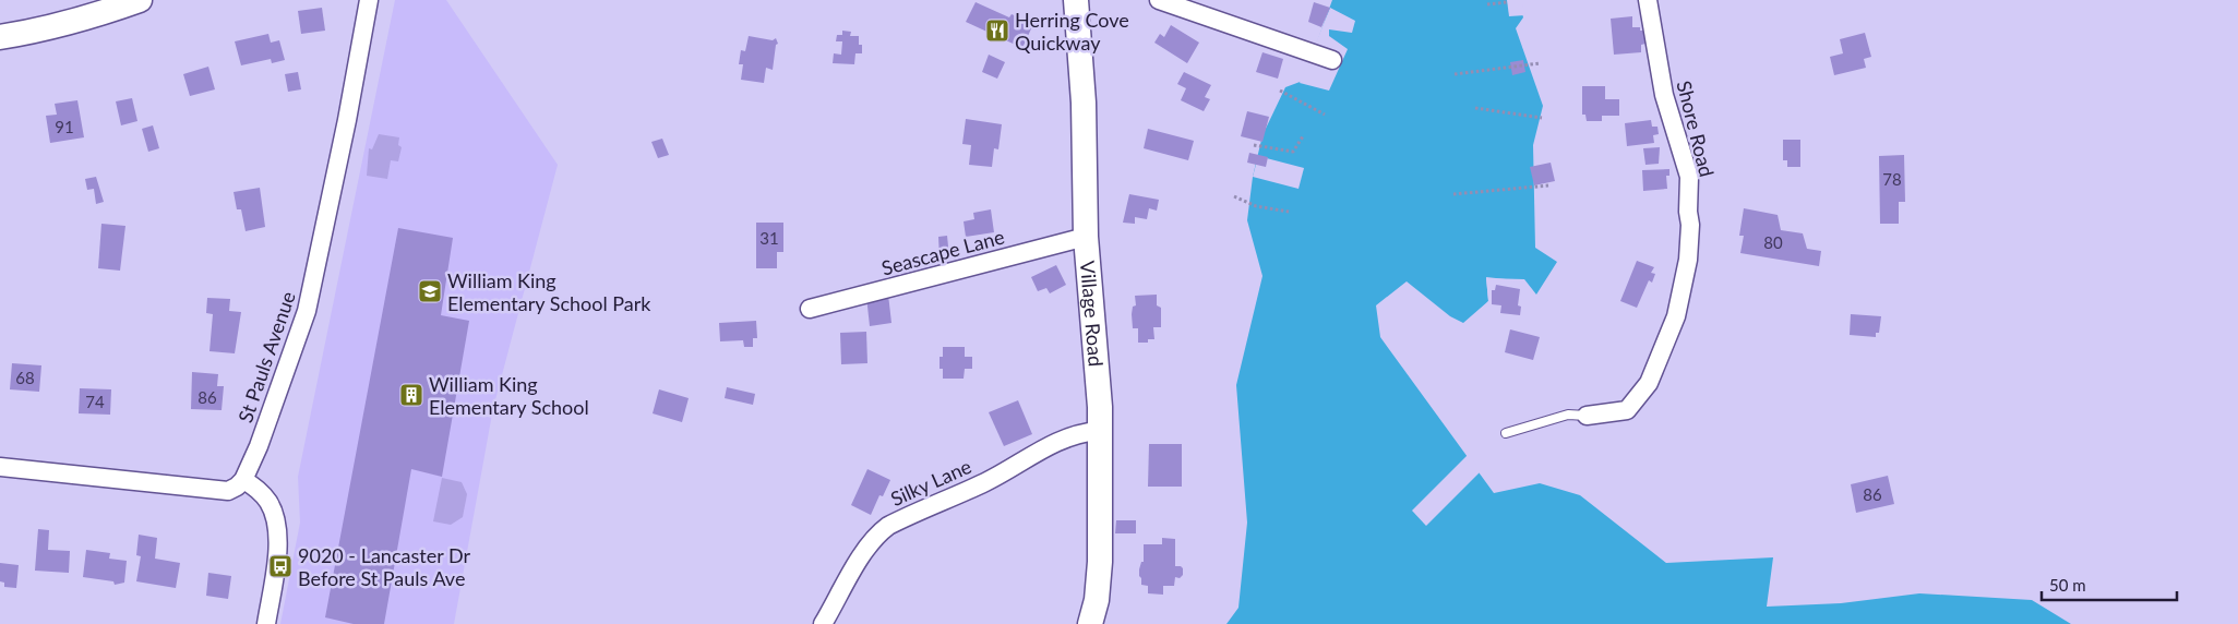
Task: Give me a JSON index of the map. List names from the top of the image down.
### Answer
{
  "streets": {
    "street": [
      "Shore Road",
      "Seascape Lane",
      "Village Road",
      "St Pauls Avenue",
      "Silky Lane"
    ]
  },
  "crossings": [
    ["Seascape Lane", "Village Road"],
    ["Village Road", "Silky Lane"]
  ],
  "places": {
    "restaurant": ["Herring Cove Quickway"],
    "school or university": ["William King Elementary School Park"],
    "building": ["William King Elementary School"],
    "bus stop": ["9020 - Lancaster Dr Before St Pauls Ave"]
  },
  "house_numbers": [
    "91",
    "78",
    "31",
    "80",
    "68",
    "86",
    "74",
    "86"
  ],
  "scale_bar": "50 m"
}
